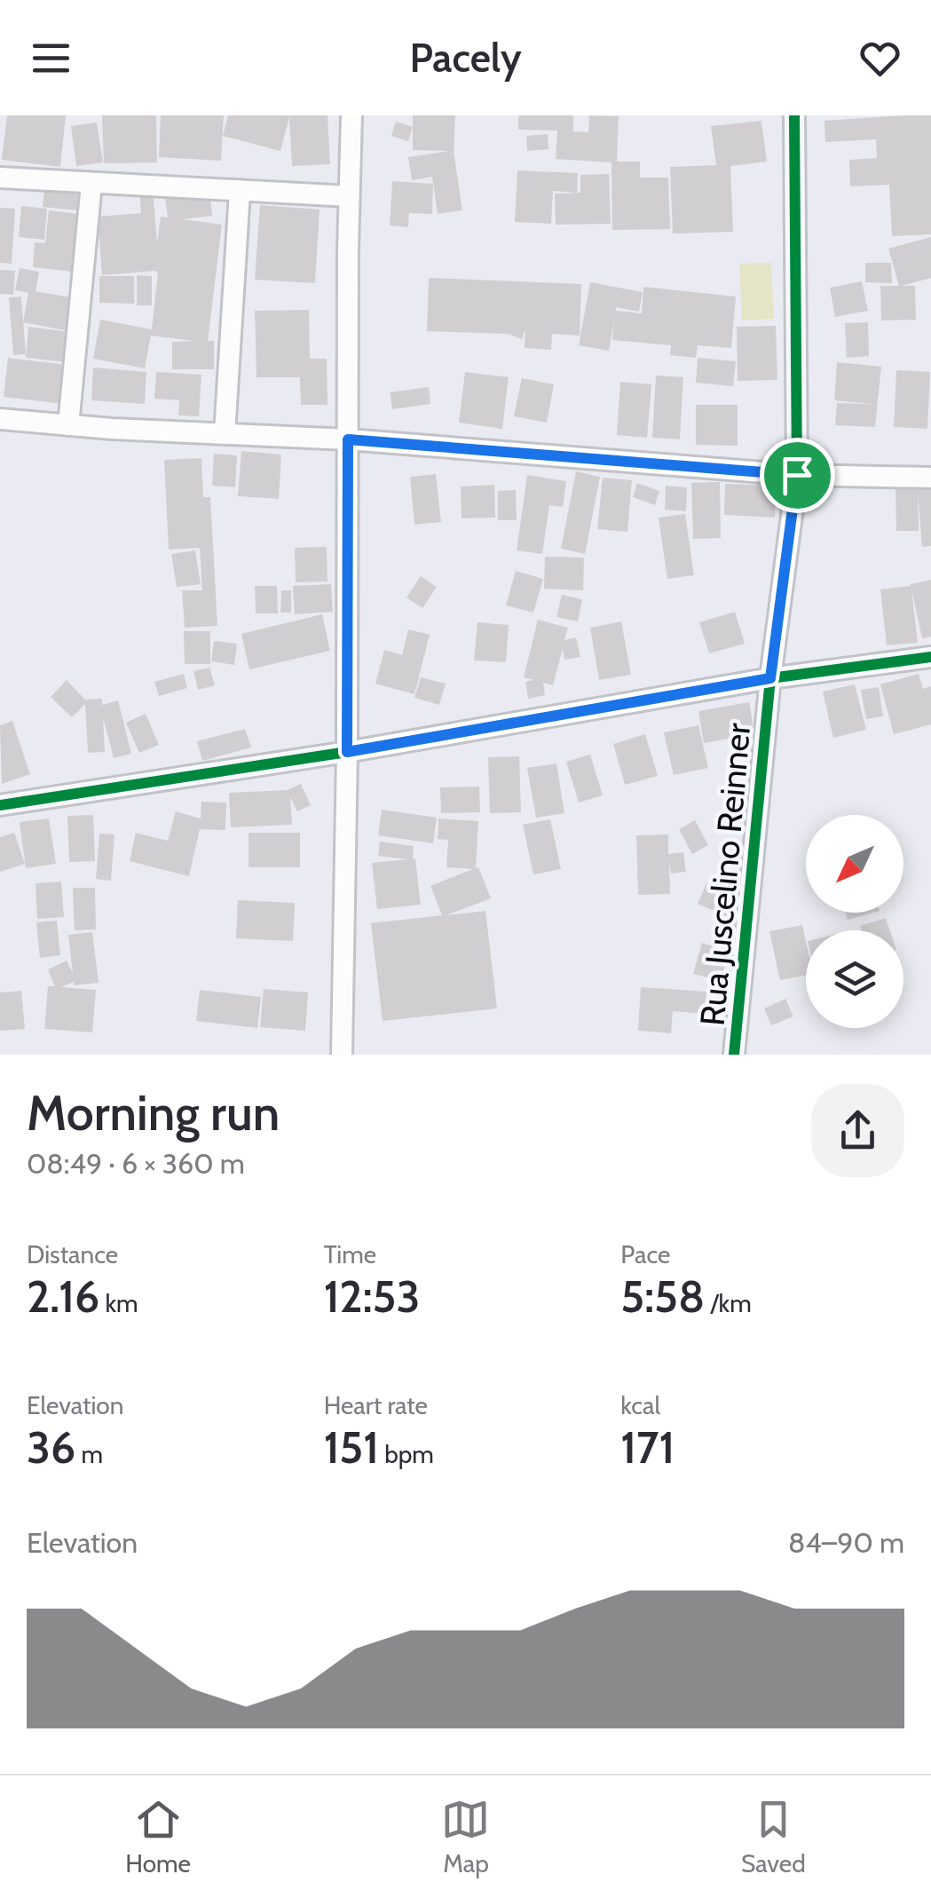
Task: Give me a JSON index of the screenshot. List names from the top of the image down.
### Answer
{
  "streets": {
    "street": ["Rua Juscelino Reinner"]
  },
  "north": "bottom left",
  "page": {
    "header": "Pacely",
    "heading": ["Morning run", "08:49 · 6 × 360 m"],
    "stats": [
      ["Distance", "2.16 km"],
      ["Time", "12:53"],
      ["Pace", "5:58 /km"],
      ["Elevation", "36 m"],
      ["Heart rate", "151 bpm"],
      ["kcal", "171"]
    ],
    "chart": ["Elevation", "84–90 m"],
    "tabs": ["Home", "Map", "Saved"]
  }
}
